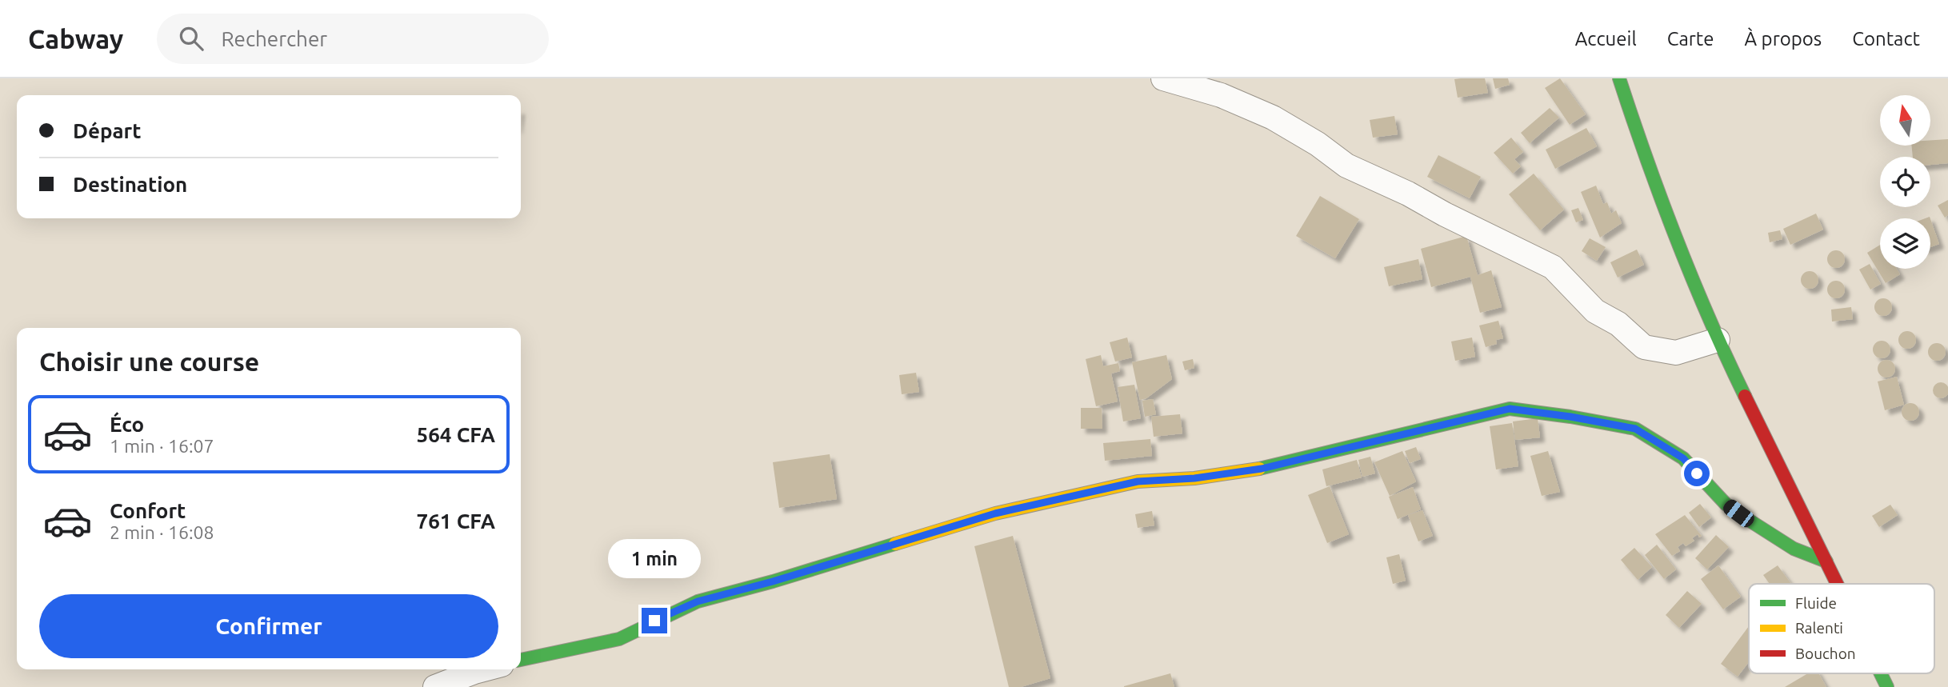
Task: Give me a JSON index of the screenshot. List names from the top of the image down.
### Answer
{
  "legend": ["Fluide", "Ralenti", "Bouchon"],
  "north": "top",
  "page": {
    "header": "Cabway",
    "search": "Rechercher",
    "nav": [
      "Accueil",
      "Carte",
      "À propos",
      "Contact"
    ],
    "banner": ["Départ", "Destination"],
    "heading": "Choisir une course",
    "list": [
      {
        "name": "Éco",
        "note": "1 min · 16:07",
        "value": "564 CFA"
      },
      {
        "name": "Confort",
        "note": "2 min · 16:08",
        "value": "761 CFA"
      }
    ],
    "bubble": "1 min",
    "buttons": "Confirmer"
  }
}
